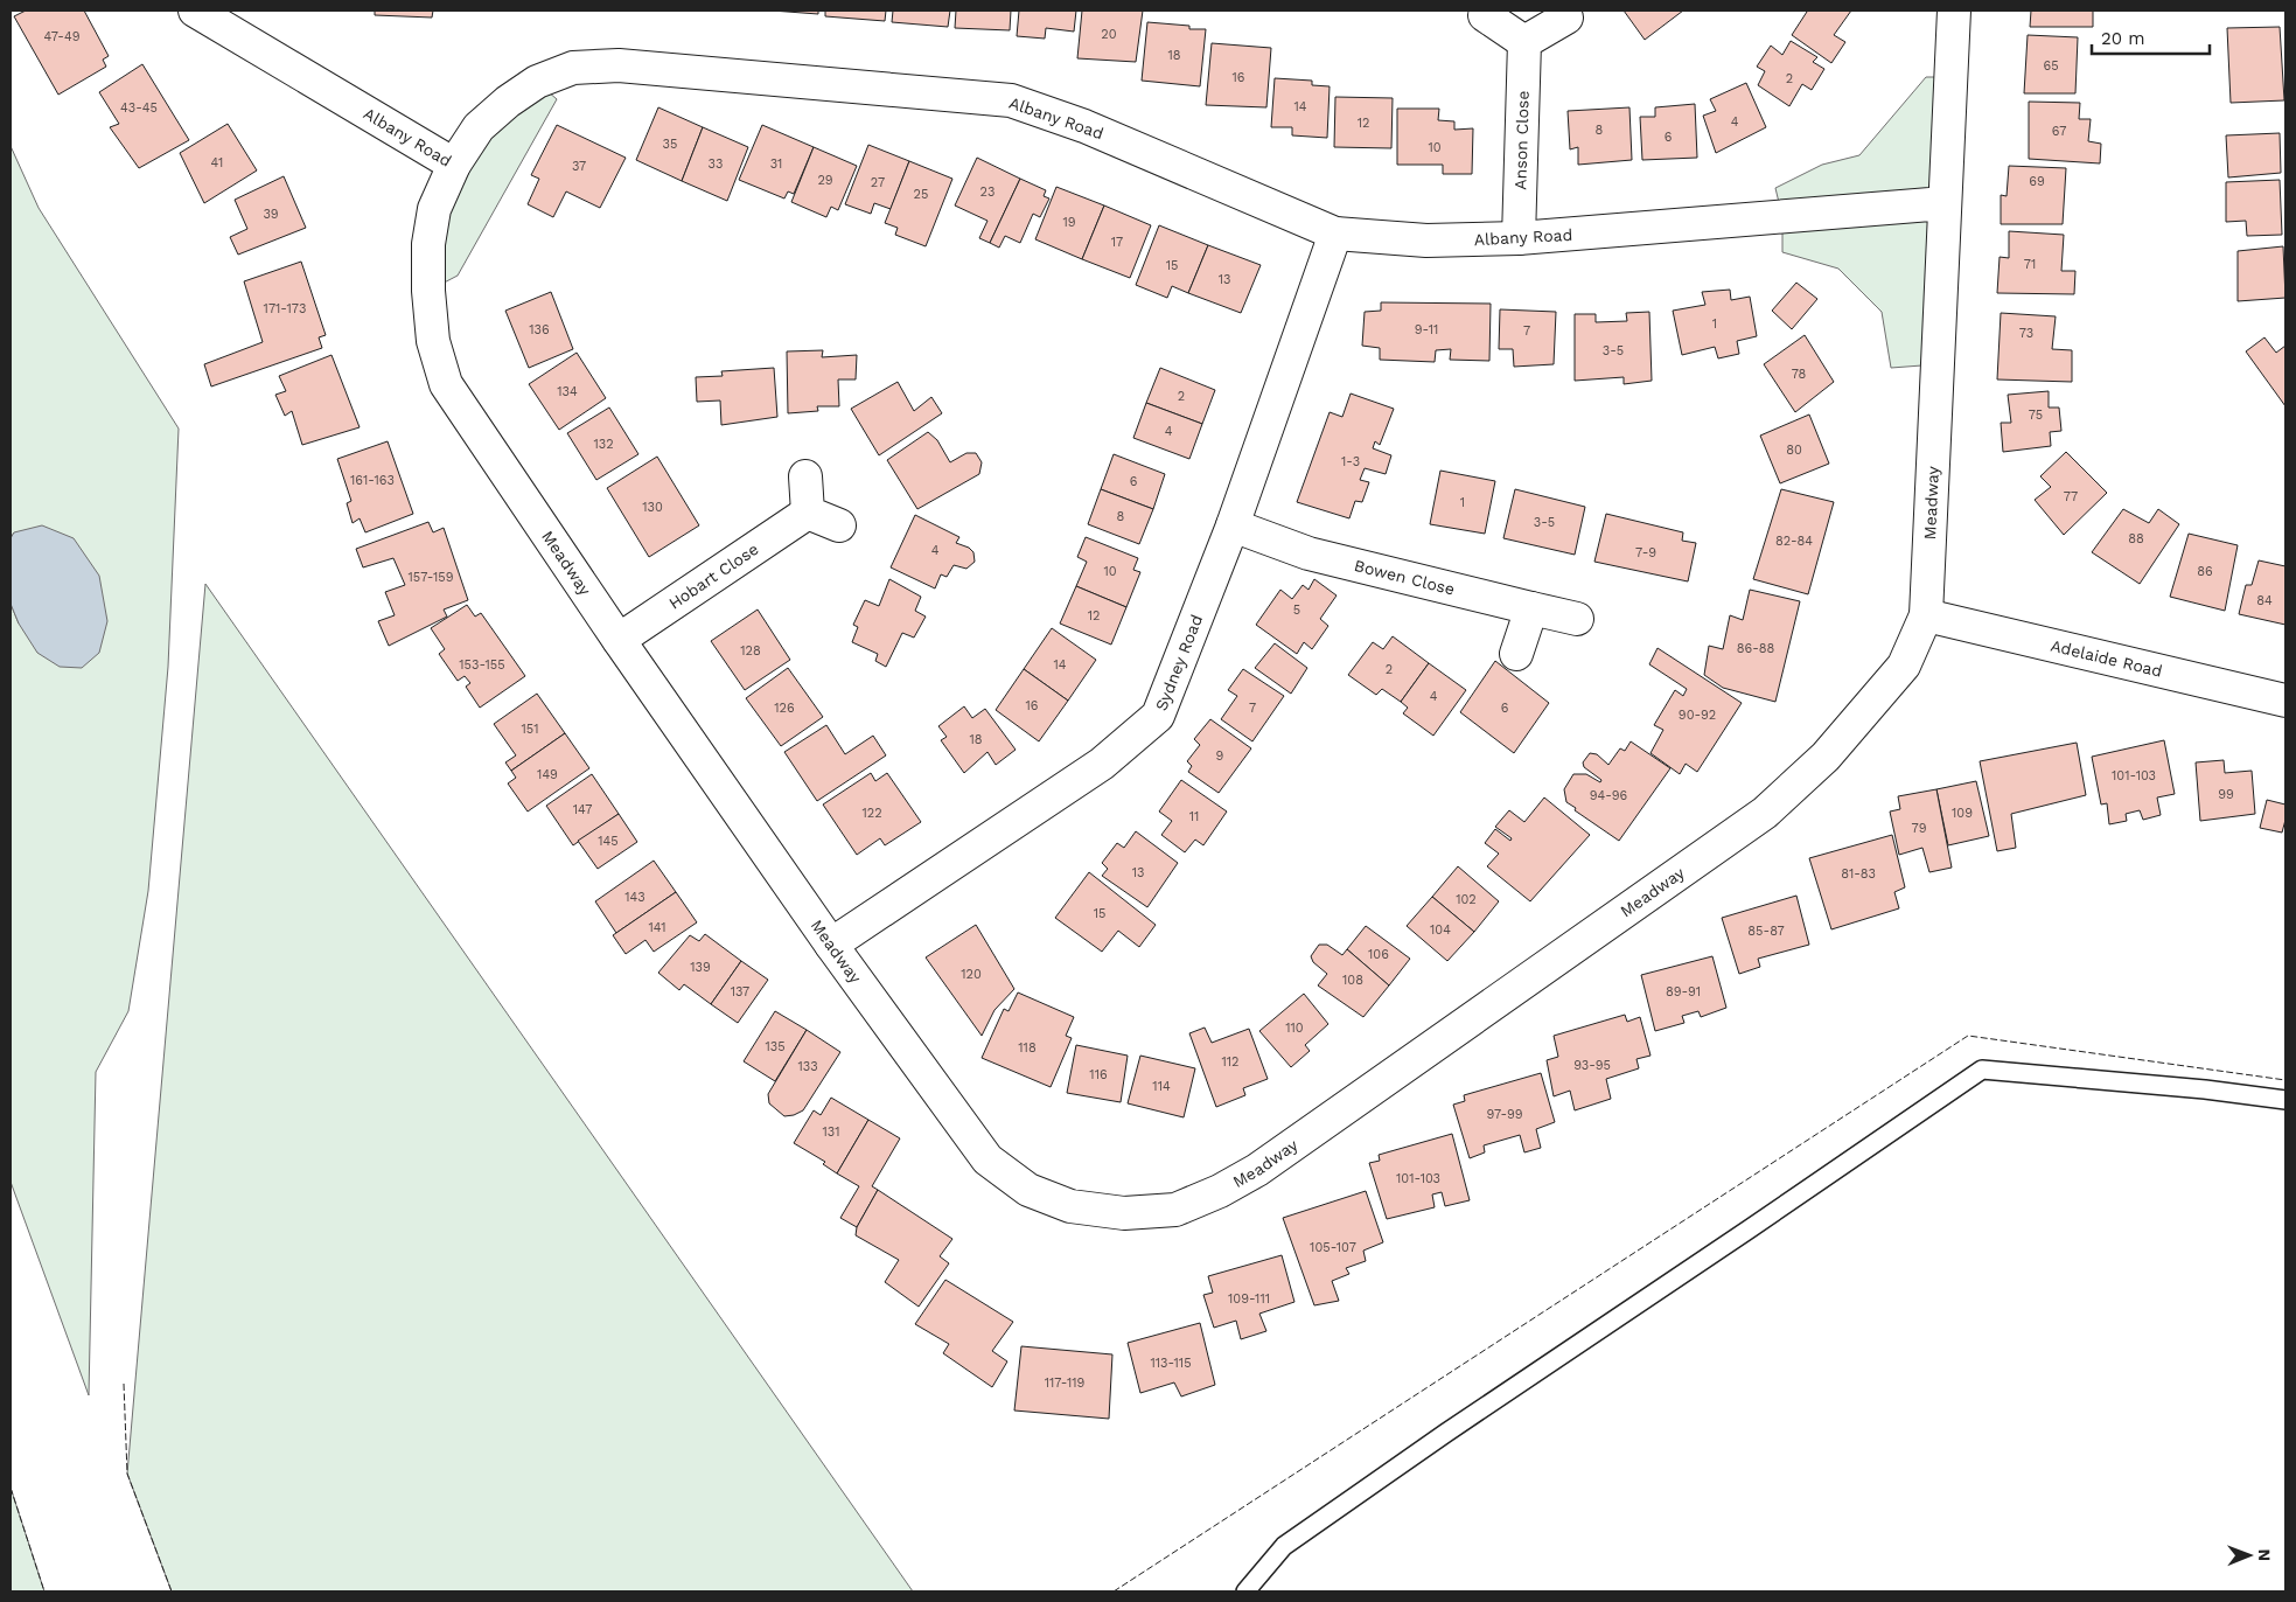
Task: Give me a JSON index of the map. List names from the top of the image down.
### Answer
{
  "streets": {
    "street": [
      "Albany Road",
      "Anson Close",
      "Meadway",
      "Hobart Close",
      "Bowen Close",
      "Adelaide Road",
      "Sydney Road"
    ]
  },
  "crossings": [
    ["Albany Road", "Anson Close"],
    ["Albany Road", "Meadway"],
    ["Albany Road", "Sydney Road"],
    ["Meadway", "Hobart Close"],
    ["Meadway", "Adelaide Road"],
    ["Meadway", "Sydney Road"],
    ["Bowen Close", "Sydney Road"]
  ],
  "house_numbers": [
    "20",
    "47-49",
    "18",
    "65",
    "16",
    "2",
    "14",
    "43-45",
    "4",
    "12",
    "8",
    "67",
    "6",
    "35",
    "10",
    "41",
    "33",
    "31",
    "37",
    "29",
    "69",
    "27",
    "23",
    "25",
    "39",
    "19",
    "17",
    "71",
    "15",
    "13",
    "171-173",
    "1",
    "136",
    "9-11",
    "7",
    "73",
    "3-5",
    "78",
    "134",
    "2",
    "75",
    "4",
    "132",
    "80",
    "1-3",
    "161-163",
    "6",
    "77",
    "1",
    "130",
    "8",
    "3-5",
    "88",
    "82-84",
    "4",
    "7-9",
    "10",
    "86",
    "157-159",
    "84",
    "5",
    "12",
    "86-88",
    "128",
    "153-155",
    "14",
    "2",
    "4",
    "16",
    "126",
    "7",
    "6",
    "90-92",
    "151",
    "18",
    "9",
    "149",
    "101-103",
    "99",
    "94-96",
    "147",
    "122",
    "109",
    "11",
    "79",
    "145",
    "13",
    "81-83",
    "143",
    "102",
    "15",
    "141",
    "104",
    "85-87",
    "106",
    "139",
    "120",
    "108",
    "137",
    "89-91",
    "110",
    "135",
    "118",
    "112",
    "93-95",
    "133",
    "116",
    "114",
    "97-99",
    "131",
    "101-103",
    "105-107",
    "109-111",
    "113-115",
    "117-119"
  ],
  "scale_bar": "20 m",
  "north": "right"
}
